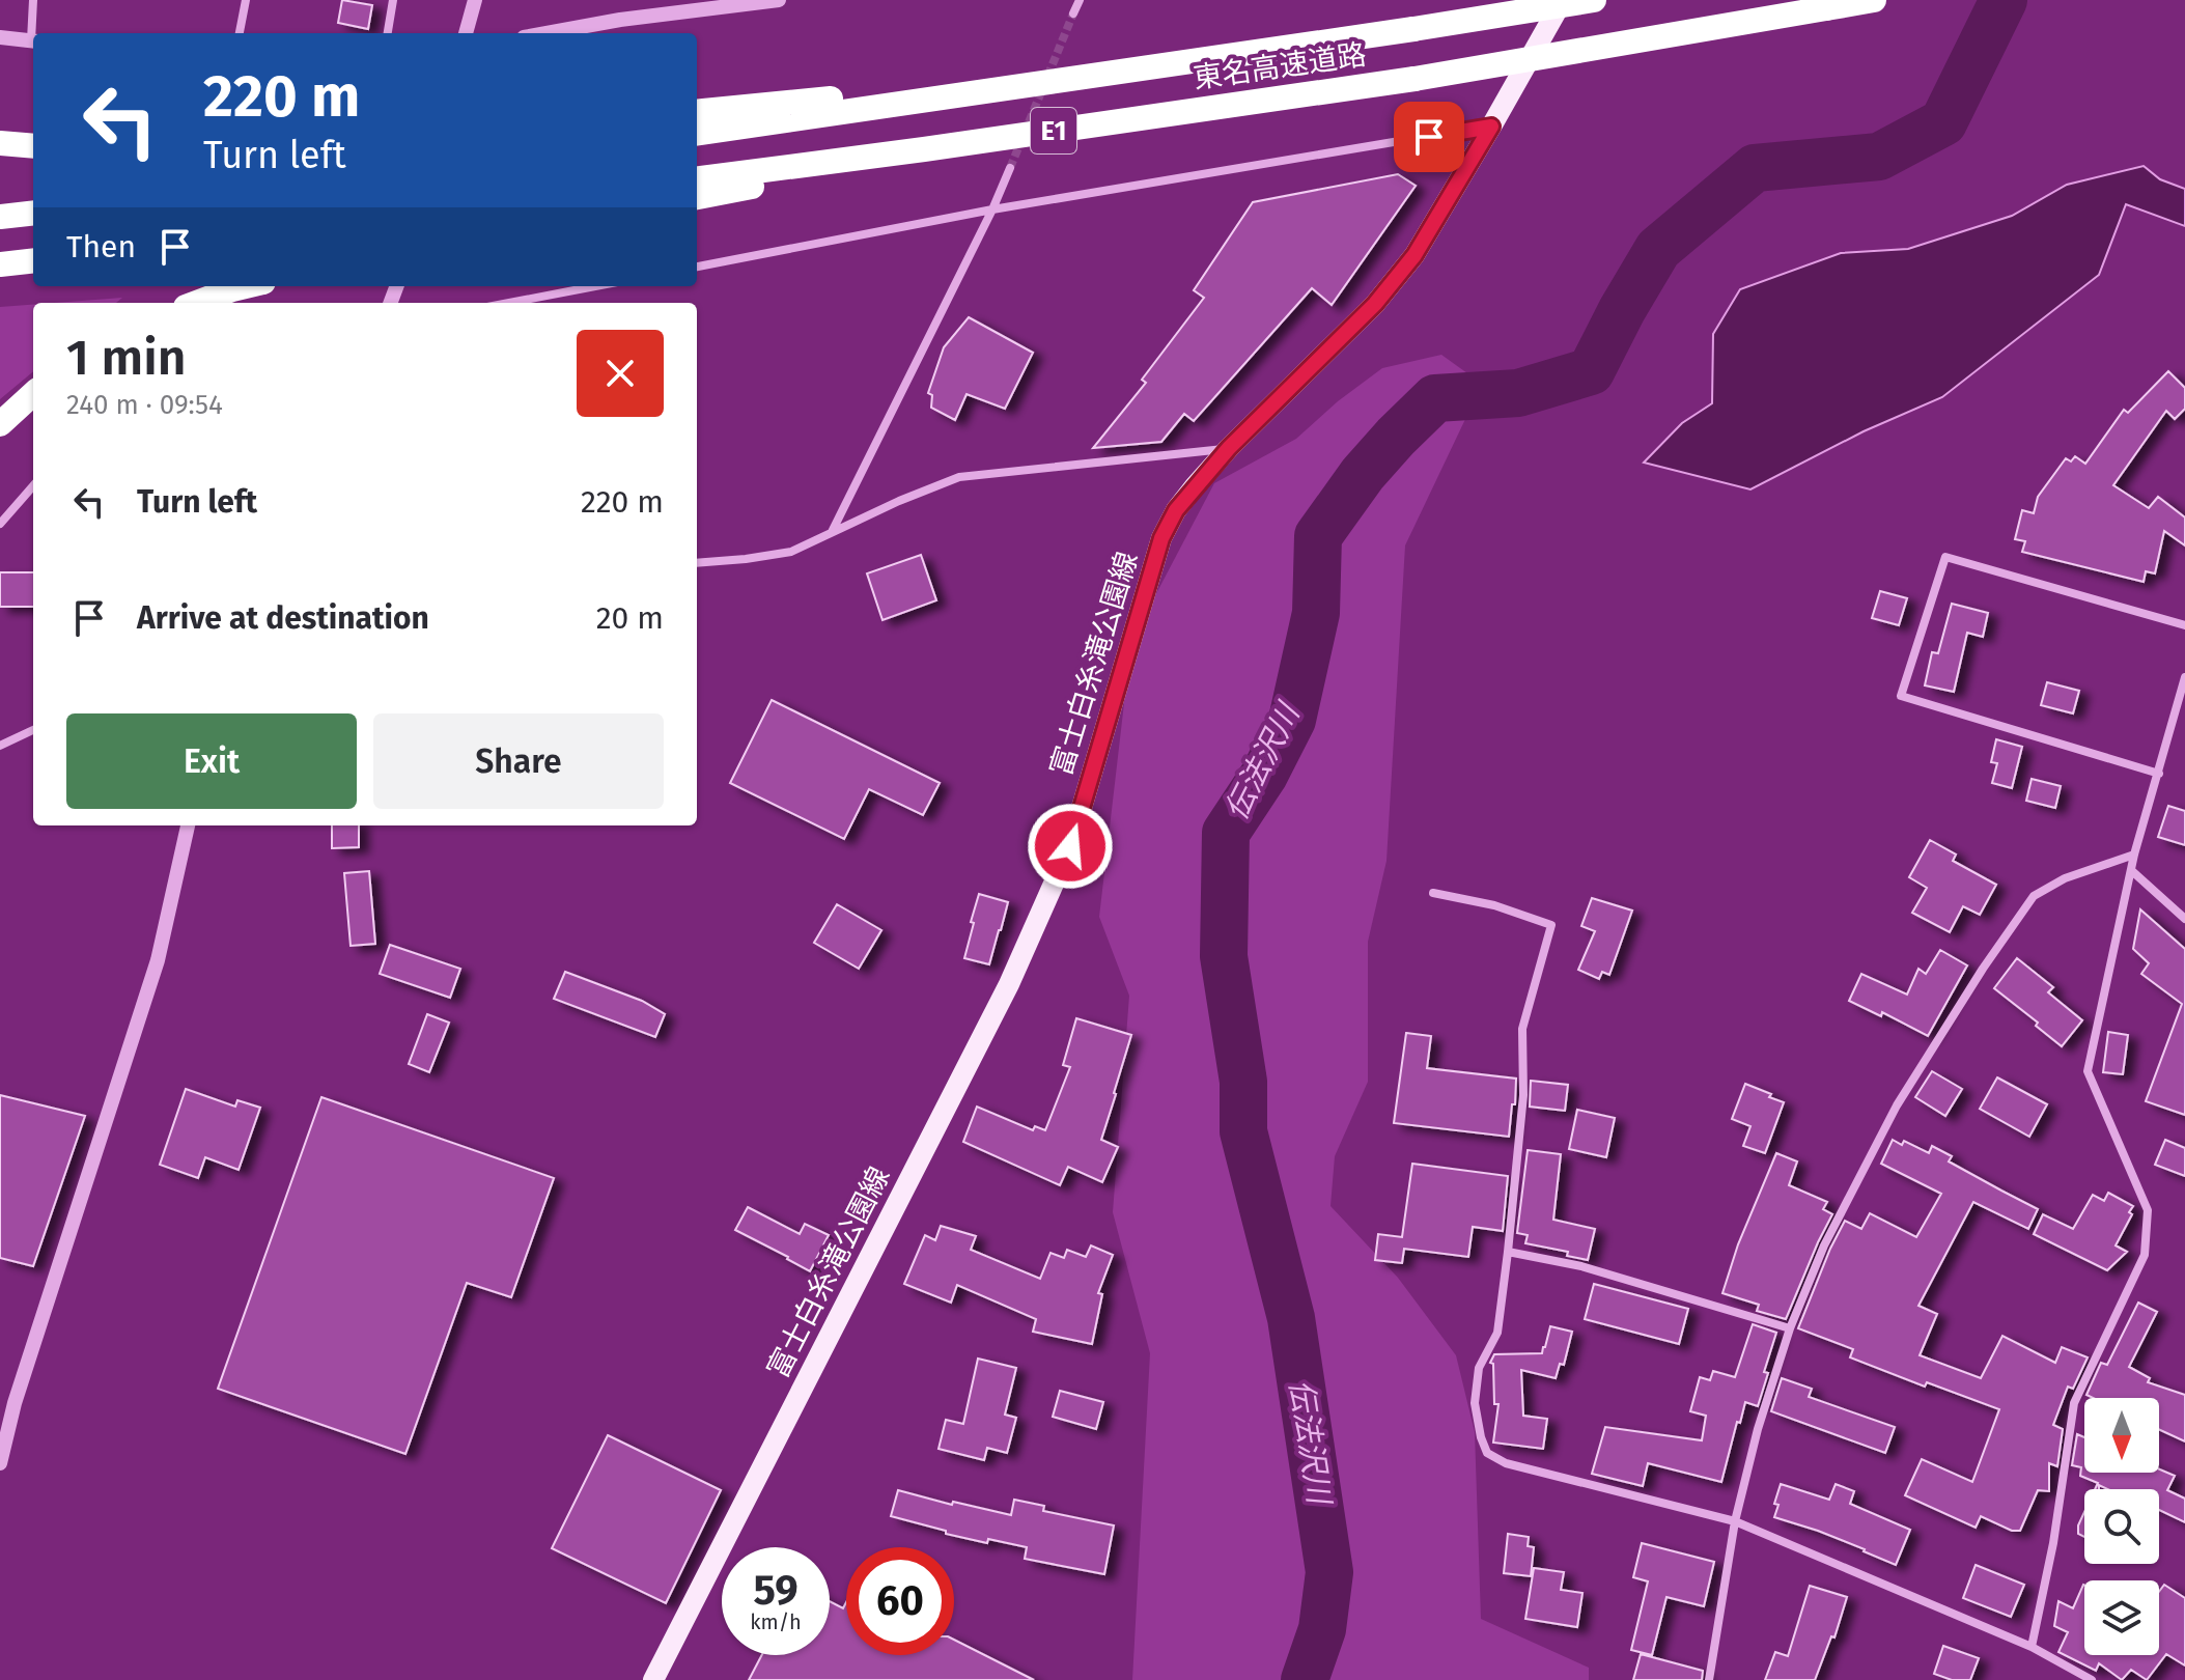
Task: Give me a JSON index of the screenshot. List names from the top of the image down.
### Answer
{
  "streets": {
    "highway": ["東名高速道路", "E1"],
    "main road": ["富士白糸滝公園線"]
  },
  "water": ["伝法沢川"],
  "north": "bottom",
  "page": {
    "turn": ["220 m", "Turn left"],
    "then": "Then",
    "heading": ["1 min", "240 m · 09:54"],
    "list": [
      {
        "name": "Turn left",
        "value": "220 m"
      },
      {
        "name": "Arrive at destination",
        "value": "20 m"
      }
    ],
    "buttons": ["Exit", "Share"],
    "speed": "59 km/h",
    "limit": "60"
  }
}
